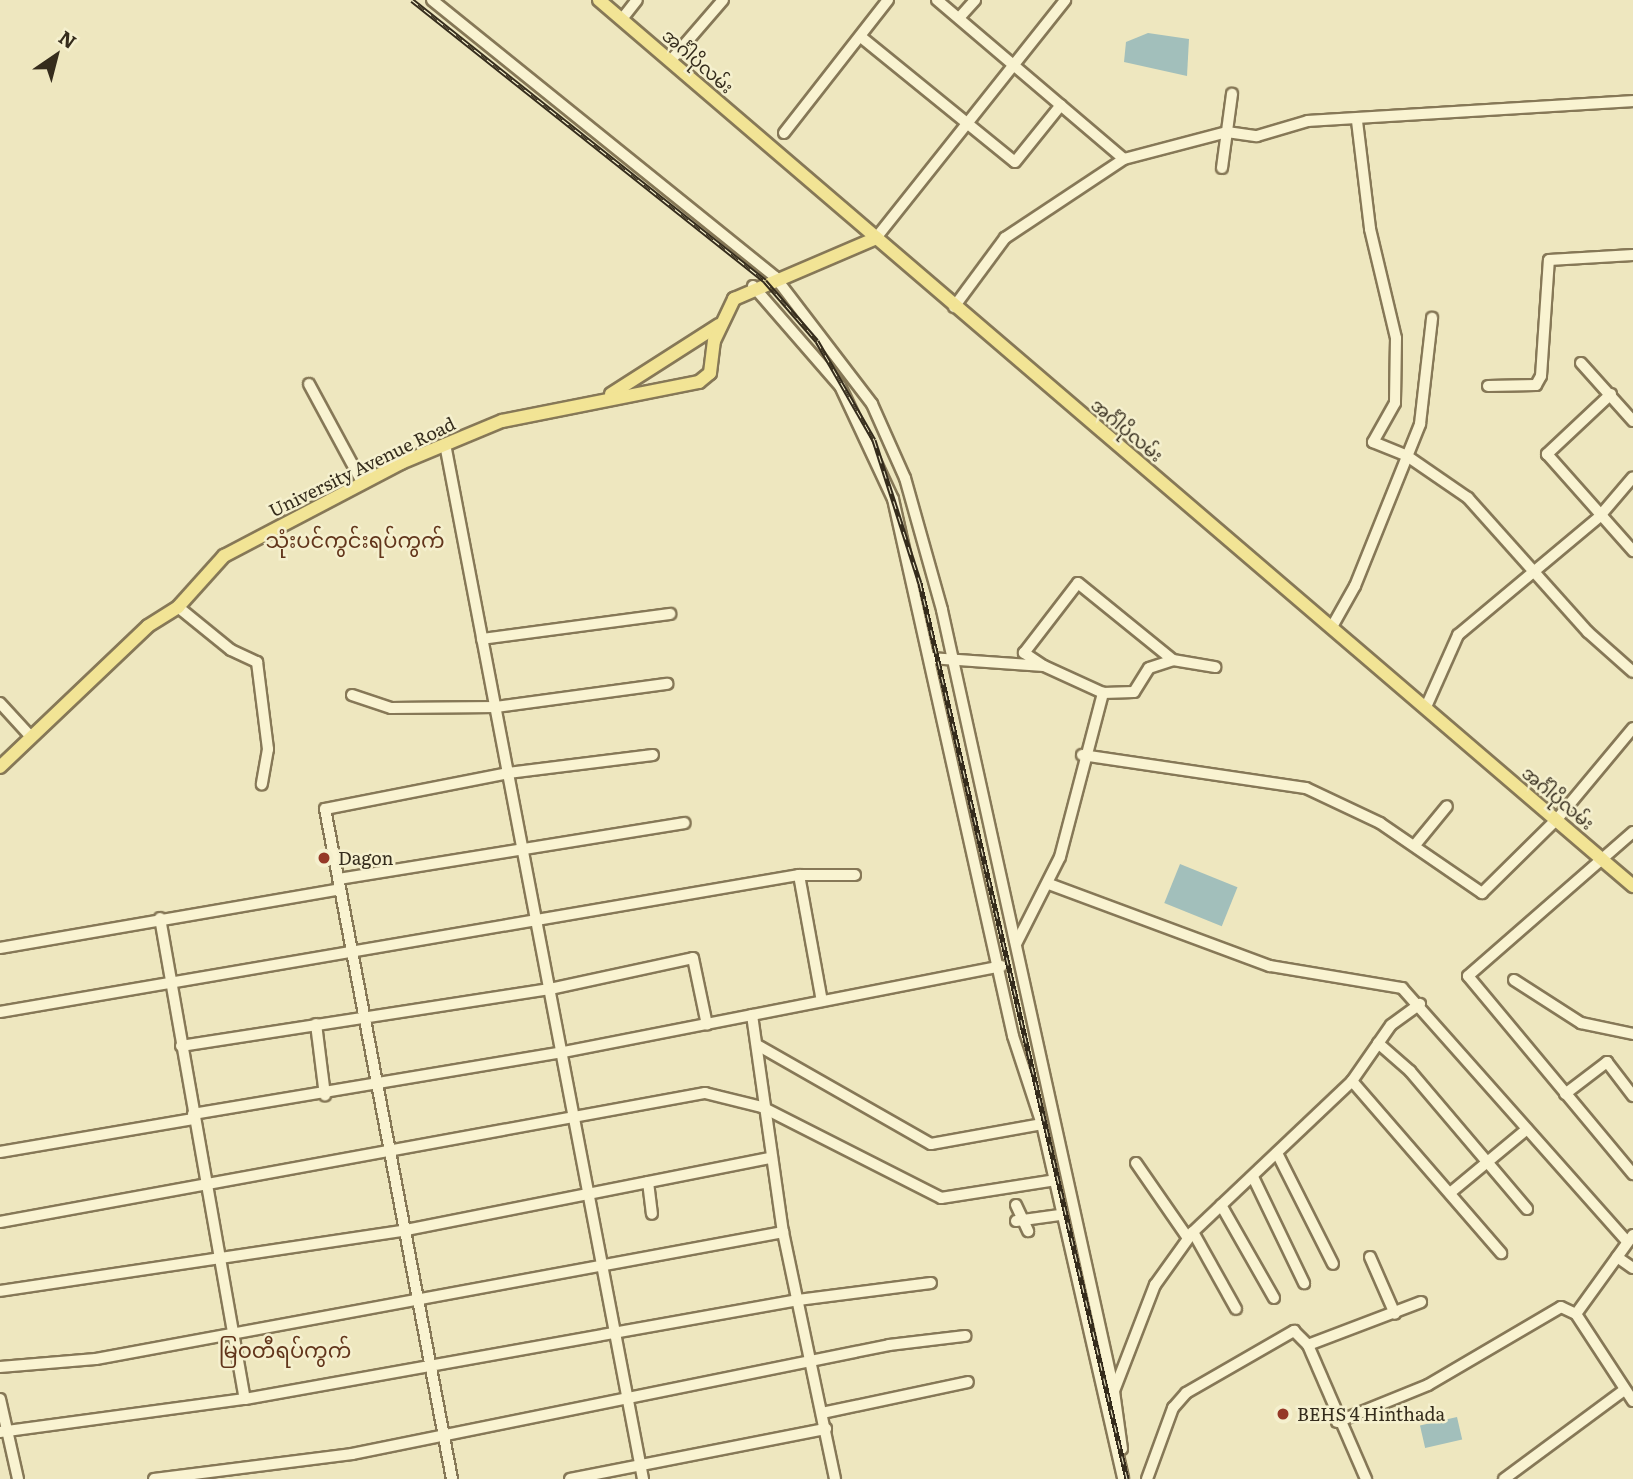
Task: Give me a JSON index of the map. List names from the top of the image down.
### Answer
{
  "streets": {
    "main road": ["အင်္ဂါပိုလမ်း", "University Avenue Road"]
  },
  "crossings": [
    ["အင်္ဂါပိုလမ်း", "University Avenue Road"]
  ],
  "districts": ["သုံးပင်ကွင်းရပ်ကွက်", "မြဝတီရပ်ကွက်"],
  "places": ["Dagon", "BEHS 4 Hinthada"],
  "north": "top right"
}
